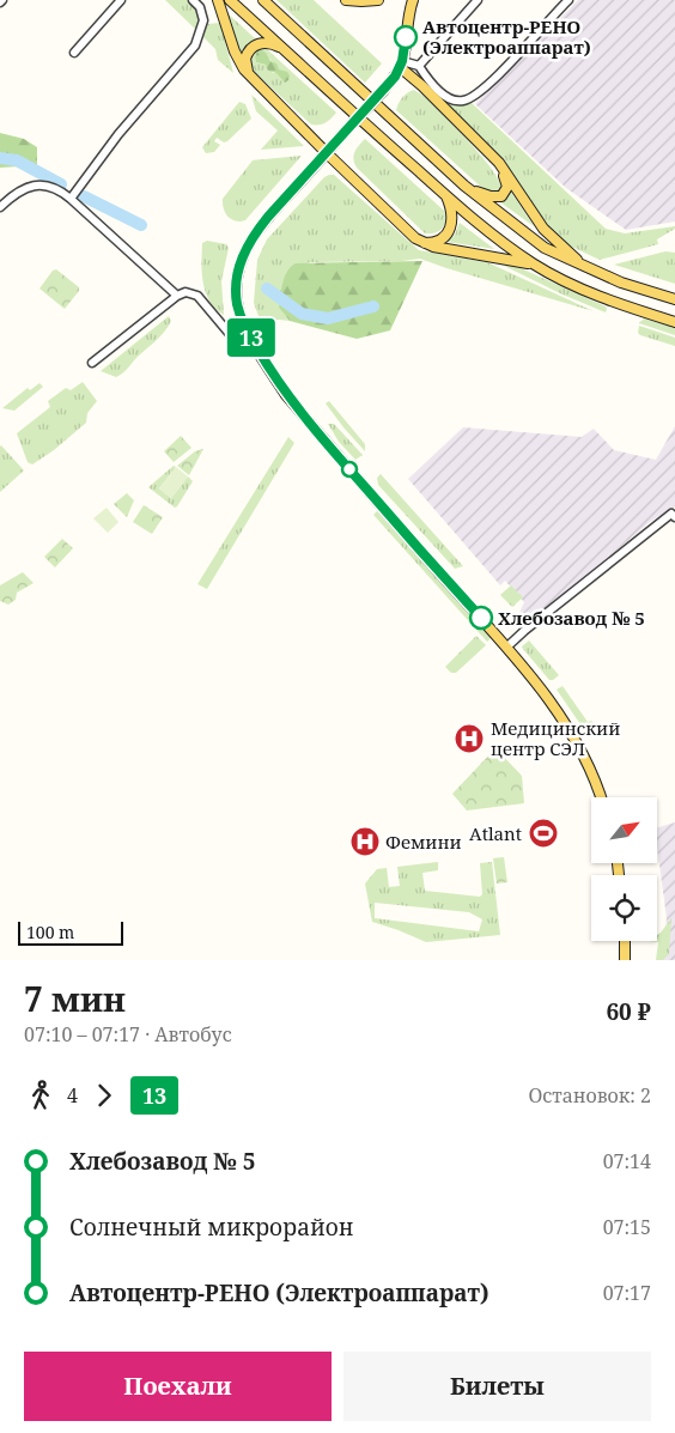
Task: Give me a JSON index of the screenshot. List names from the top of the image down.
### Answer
{
  "places": {
    "other": ["Автоцентр-РЕНО (Электроаппарат)", "Хлебозавод № 5"],
    "hospital": ["Медицинский центр СЭЛ", "Фемини"],
    "sports": ["Atlant"]
  },
  "lines": ["bus line 13"],
  "scale_bar": "100 m",
  "north": "top right",
  "page": {
    "on_map": "13",
    "scale": "100 m",
    "heading": ["7 мин", "07:10 – 07:17 · Автобус", "60 ₽"],
    "legs": ["4", "13", "Остановок: 2"],
    "list": [
      {
        "name": "Хлебозавод № 5",
        "value": "07:14"
      },
      {
        "name": "Солнечный микрорайон",
        "value": "07:15"
      },
      {
        "name": "Автоцентр-РЕНО (Электроаппарат)",
        "value": "07:17"
      }
    ],
    "buttons": ["Поехали", "Билеты"]
  }
}
